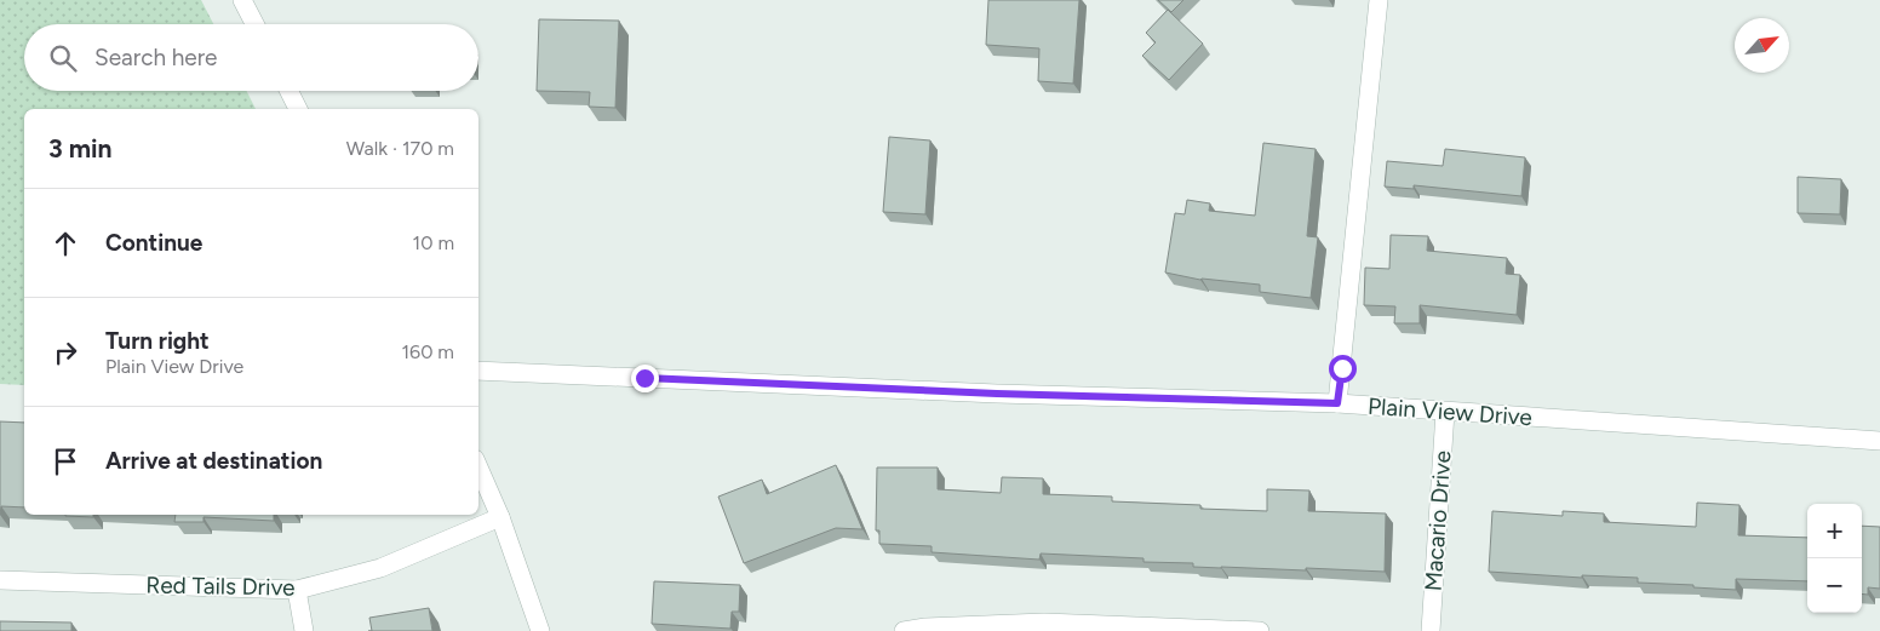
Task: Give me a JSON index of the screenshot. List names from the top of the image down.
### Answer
{
  "streets": {
    "street": ["Plain View Drive", "Macario Drive", "Red Tails Drive"]
  },
  "crossings": [
    ["Plain View Drive", "Macario Drive"]
  ],
  "north": "top right",
  "page": {
    "search": "Search here",
    "heading": ["3 min", "Walk · 170 m"],
    "list": [
      ["Continue", "10 m"],
      ["Turn right", "Plain View Drive", "160 m"],
      "Arrive at destination"
    ],
    "map_buttons": ["+", "−"]
  }
}
